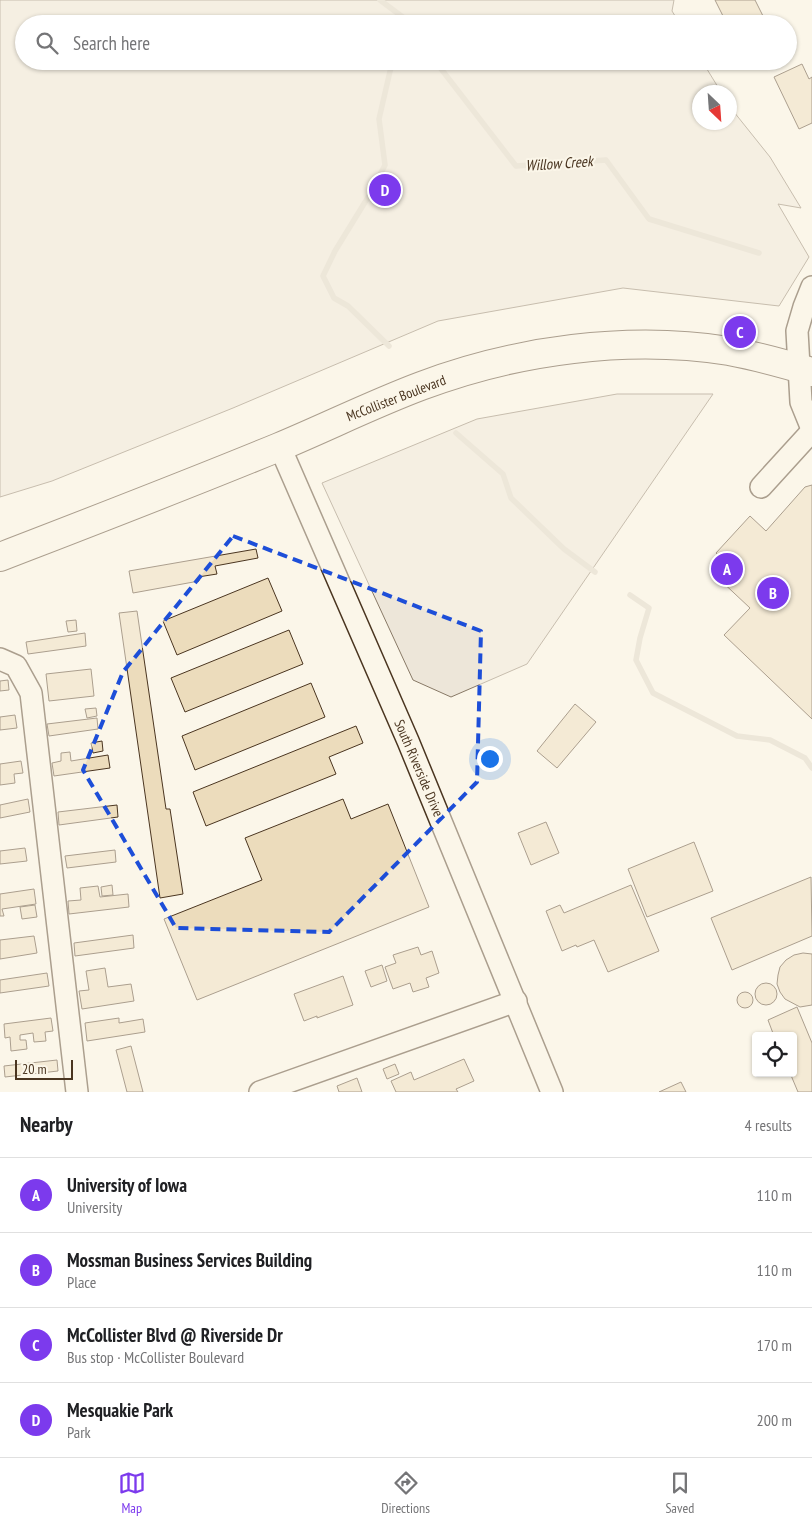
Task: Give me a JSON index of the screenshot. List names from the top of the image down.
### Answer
{
  "streets": {
    "main road": ["McCollister Boulevard"],
    "street": ["South Riverside Drive"]
  },
  "crossings": [
    ["McCollister Boulevard", "South Riverside Drive"]
  ],
  "water": ["Willow Creek"],
  "scale_bar": "20 m",
  "north": "bottom right",
  "page": {
    "search": "Search here",
    "pins": [
      "D",
      "C",
      "A",
      "B"
    ],
    "scale": "20 m",
    "heading": ["Nearby", "4 results"],
    "list": [
      {
        "mark": "A",
        "name": "University of Iowa",
        "note": "University",
        "value": "110 m"
      },
      {
        "mark": "B",
        "name": "Mossman Business Services Building",
        "note": "Place",
        "value": "110 m"
      },
      {
        "mark": "C",
        "name": "McCollister Blvd @ Riverside Dr",
        "note": "Bus stop · McCollister Boulevard",
        "value": "170 m"
      },
      {
        "mark": "D",
        "name": "Mesquakie Park",
        "note": "Park",
        "value": "200 m"
      }
    ],
    "nav": ["Map", "Directions", "Saved"]
  }
}
